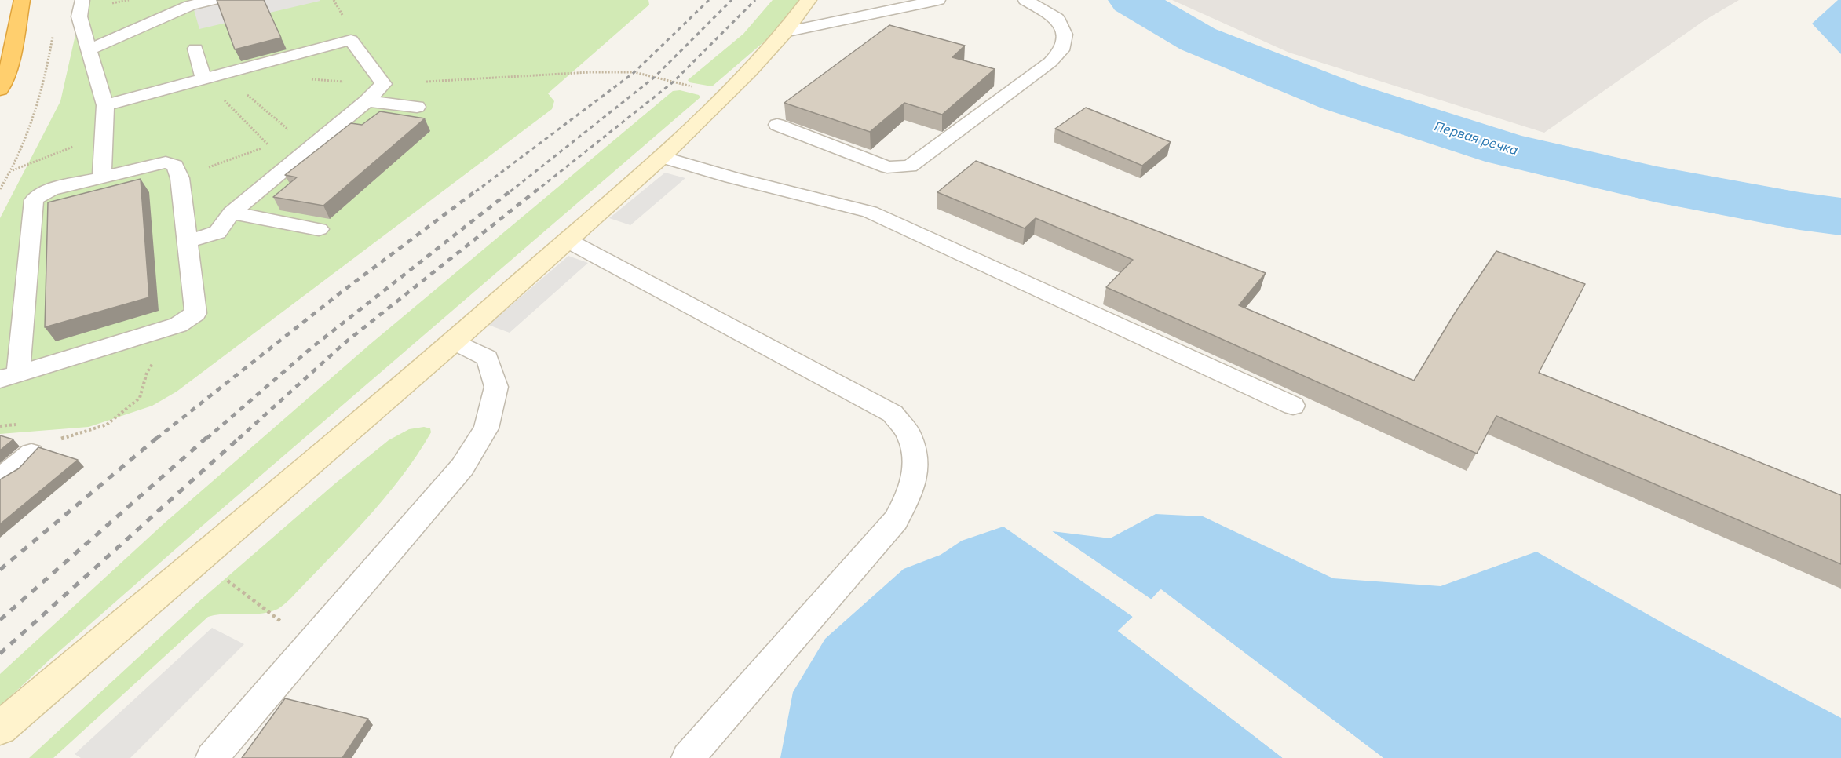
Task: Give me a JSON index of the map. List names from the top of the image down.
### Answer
{
  "water": ["Первая речка"]
}
